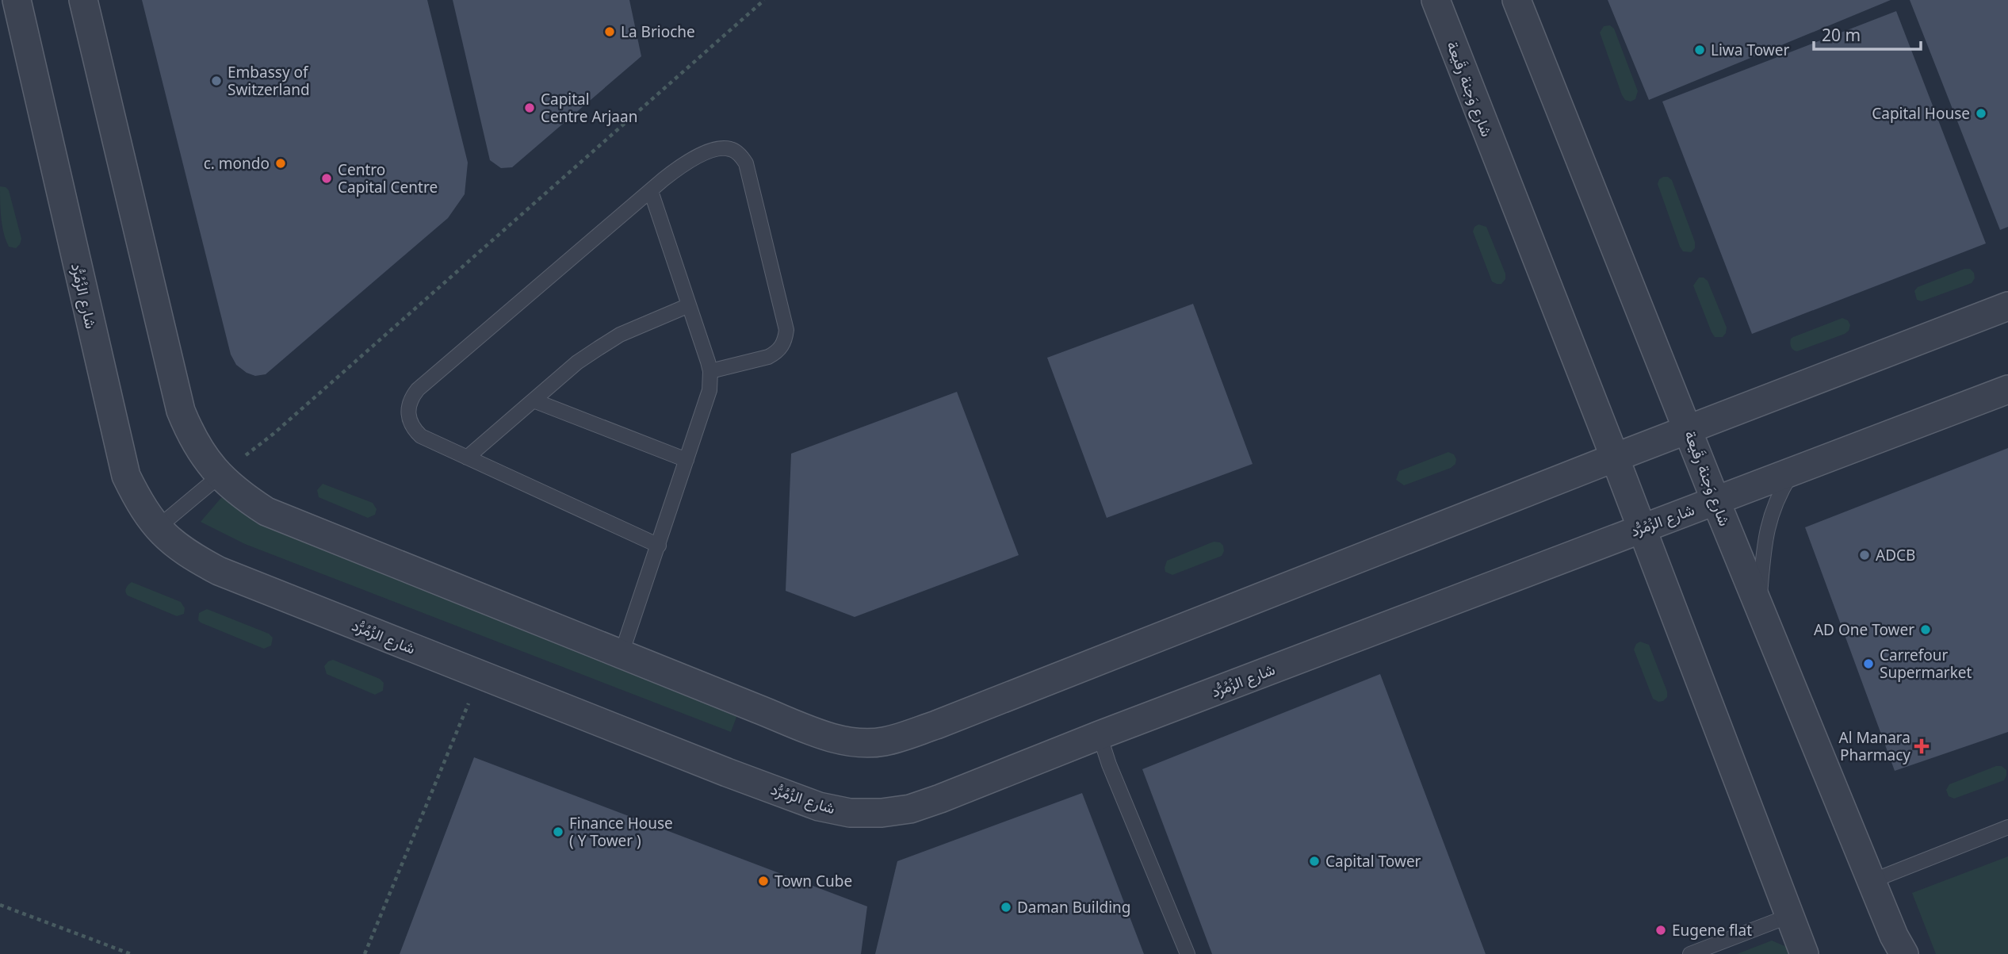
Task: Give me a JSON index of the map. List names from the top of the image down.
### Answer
{
  "streets": {
    "street": ["شارع وَجنة رقَيعة", "شارع الزُمُرُّد"]
  },
  "crossings": [
    ["شارع وَجنة رقَيعة", "شارع الزُمُرُّد"]
  ],
  "places": {
    "other": [
      "La Brioche",
      "Liwa Tower",
      "Embassy of Switzerland",
      "Capital Centre Arjaan",
      "Capital House",
      "c. mondo",
      "Centro Capital Centre",
      "ADCB",
      "AD One Tower",
      "Carrefour Supermarket",
      "Finance House ( Y Tower )",
      "Capital Tower",
      "Town Cube",
      "Daman Building",
      "Eugene flat"
    ],
    "health": ["Al Manara Pharmacy"]
  },
  "scale_bar": "20 m"
}
